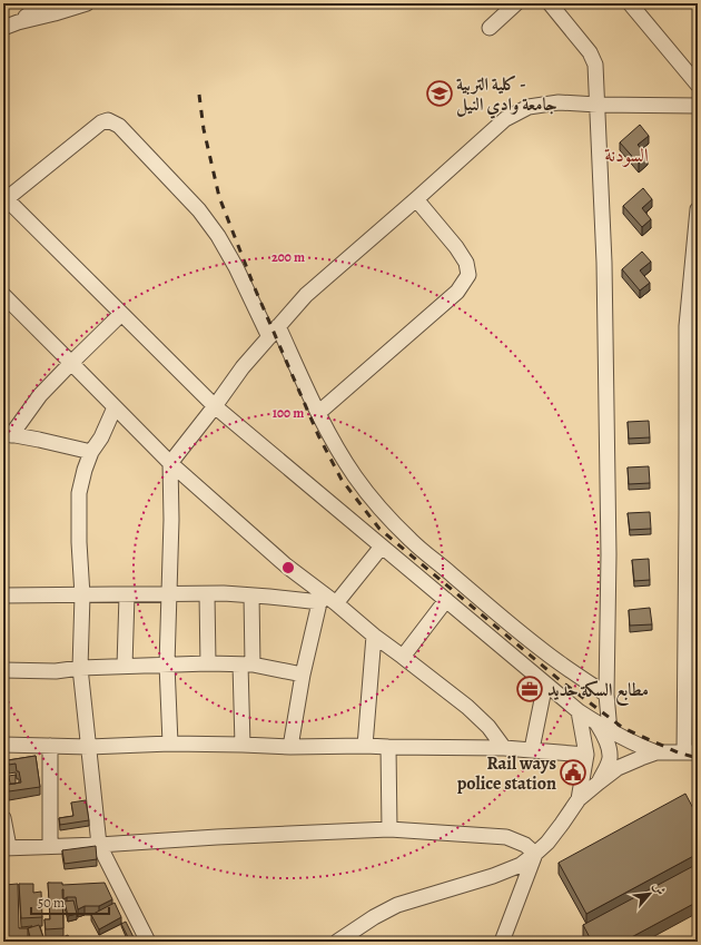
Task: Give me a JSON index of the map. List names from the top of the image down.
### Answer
{
  "districts": ["السودنة"],
  "places": {
    "school or university": ["كلية التربية - جامعة وادي النيل"],
    "office": ["مطابع السكة حديد"],
    "public building": ["Rail ways police station"]
  },
  "scale_bar": "50 m",
  "north": "top right",
  "rings": ["200 m", "100 m"]
}
